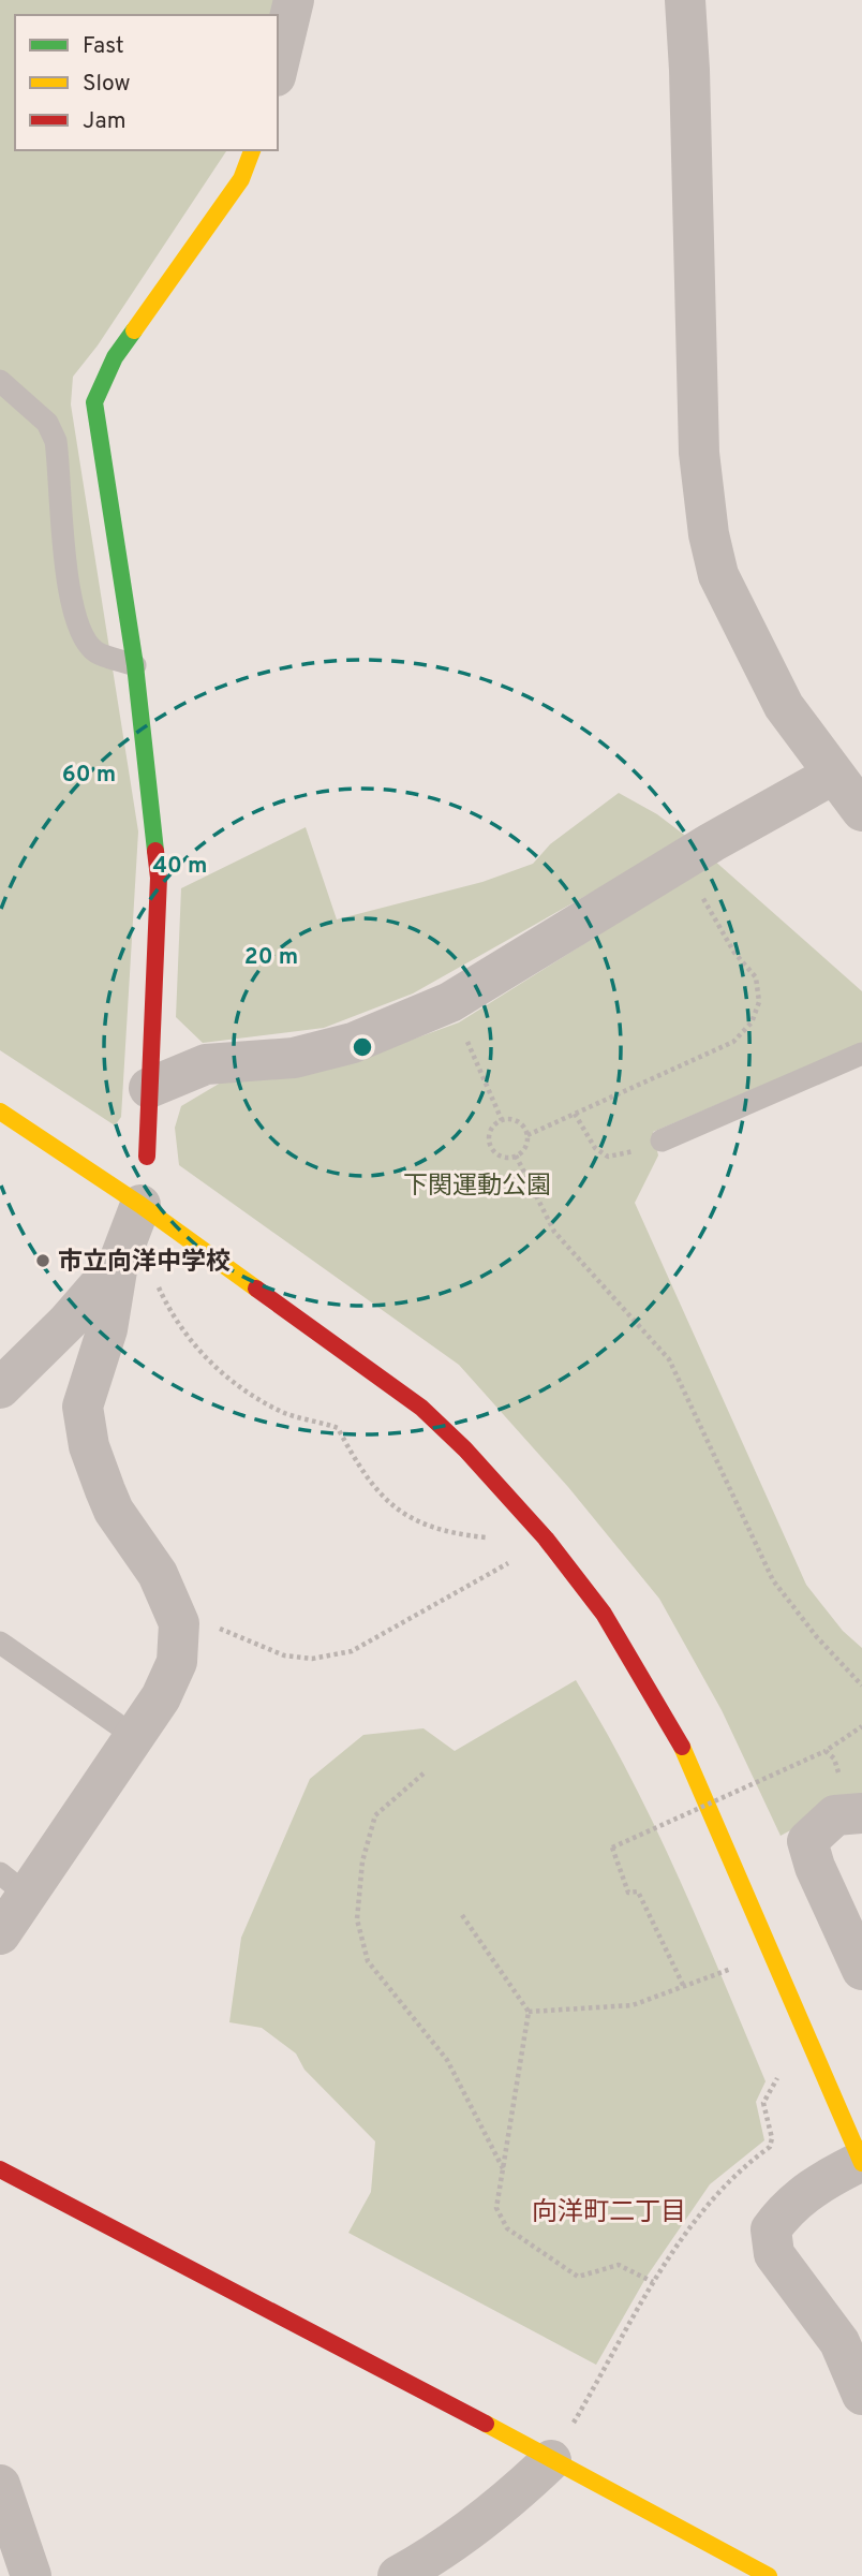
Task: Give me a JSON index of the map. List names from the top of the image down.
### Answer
{
  "districts": ["向洋町二丁目"],
  "parks": ["下関運動公園"],
  "places": ["市立向洋中学校"],
  "legend": ["Fast", "Slow", "Jam"],
  "rings": ["60 m", "40 m", "20 m"]
}
